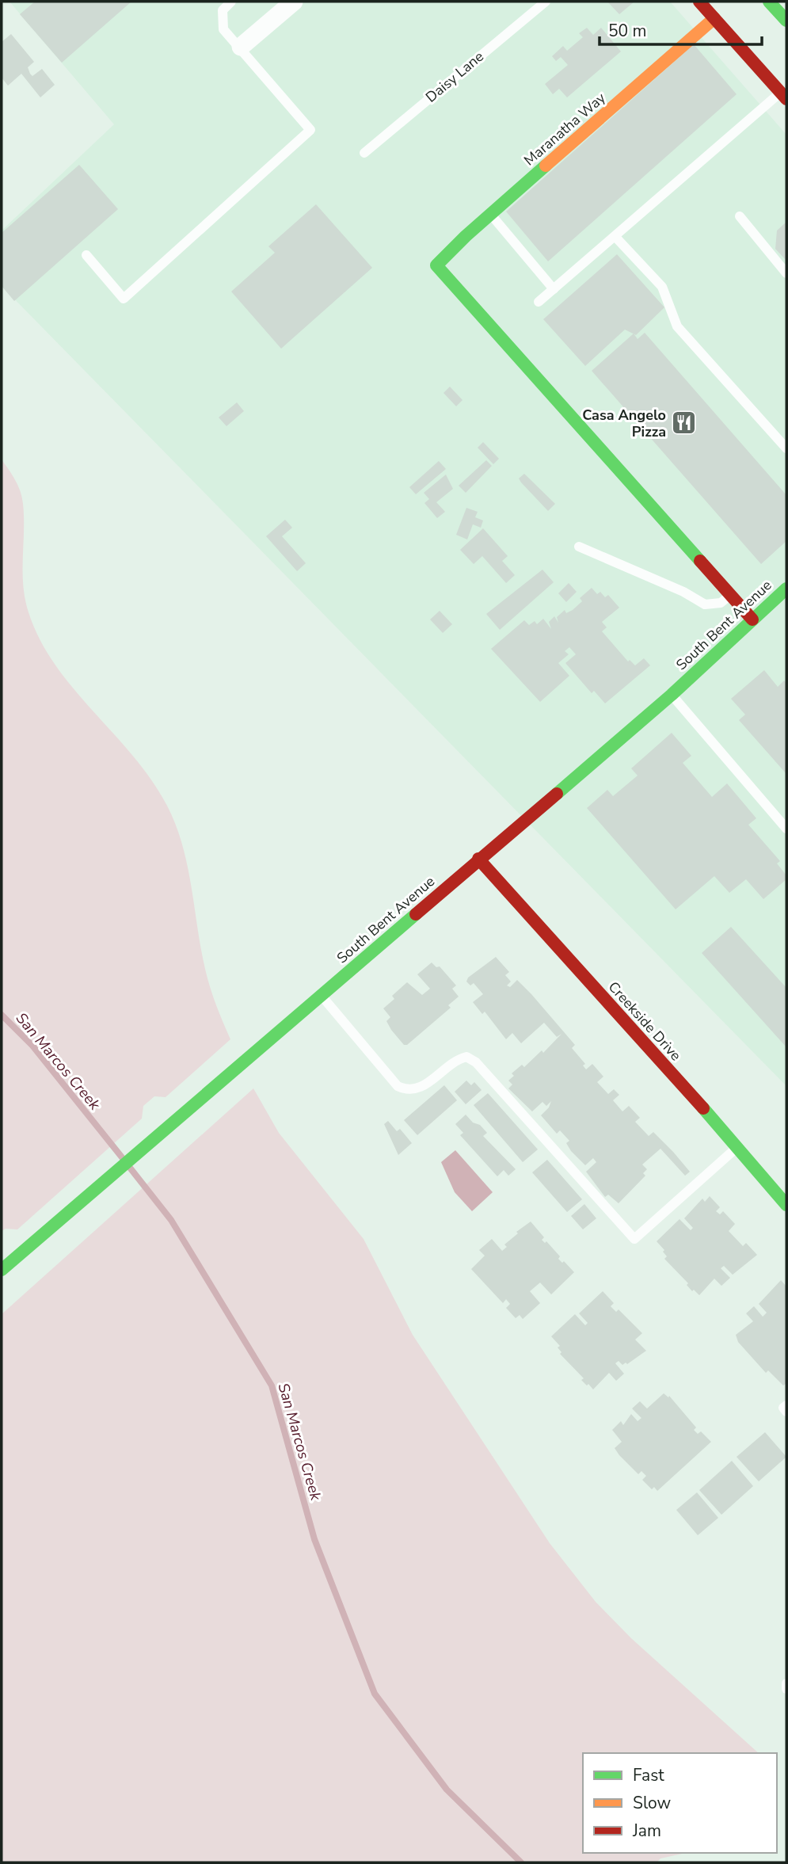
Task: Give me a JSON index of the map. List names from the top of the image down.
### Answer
{
  "streets": {
    "street": ["Maranatha Way", "South Bent Avenue", "Creekside Drive"],
    "lane": ["Daisy Lane"]
  },
  "crossings": [
    ["South Bent Avenue", "Creekside Drive"]
  ],
  "water": ["San Marcos Creek"],
  "places": {
    "restaurant": ["Casa Angelo Pizza"]
  },
  "legend": ["Fast", "Slow", "Jam"],
  "scale_bar": "50 m"
}
